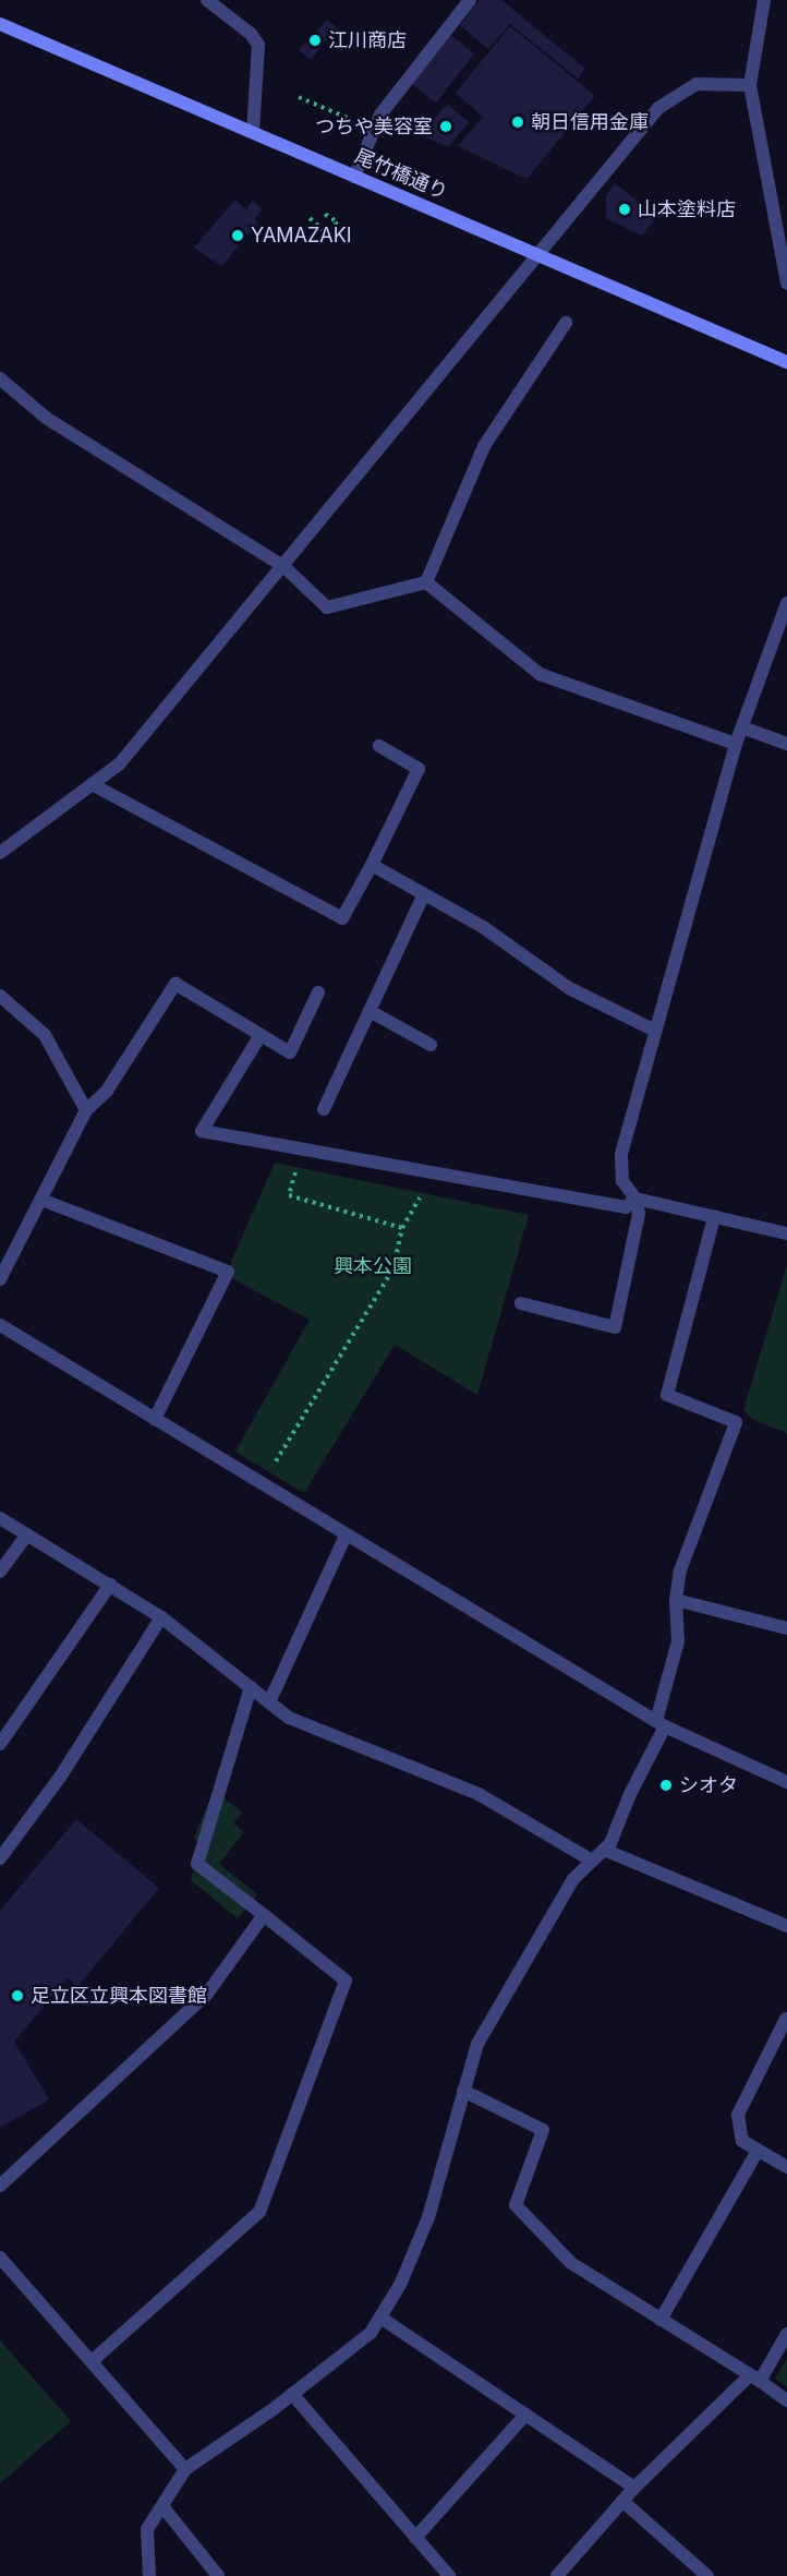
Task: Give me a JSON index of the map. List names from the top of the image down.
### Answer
{
  "streets": {
    "main road": ["尾竹橋通り"]
  },
  "parks": ["興本公園"],
  "places": [
    "江川商店",
    "朝日信用金庫",
    "つちや美容室",
    "山本塗料店",
    "YAMAZAKI",
    "シオタ",
    "足立区立興本図書館"
  ]
}
